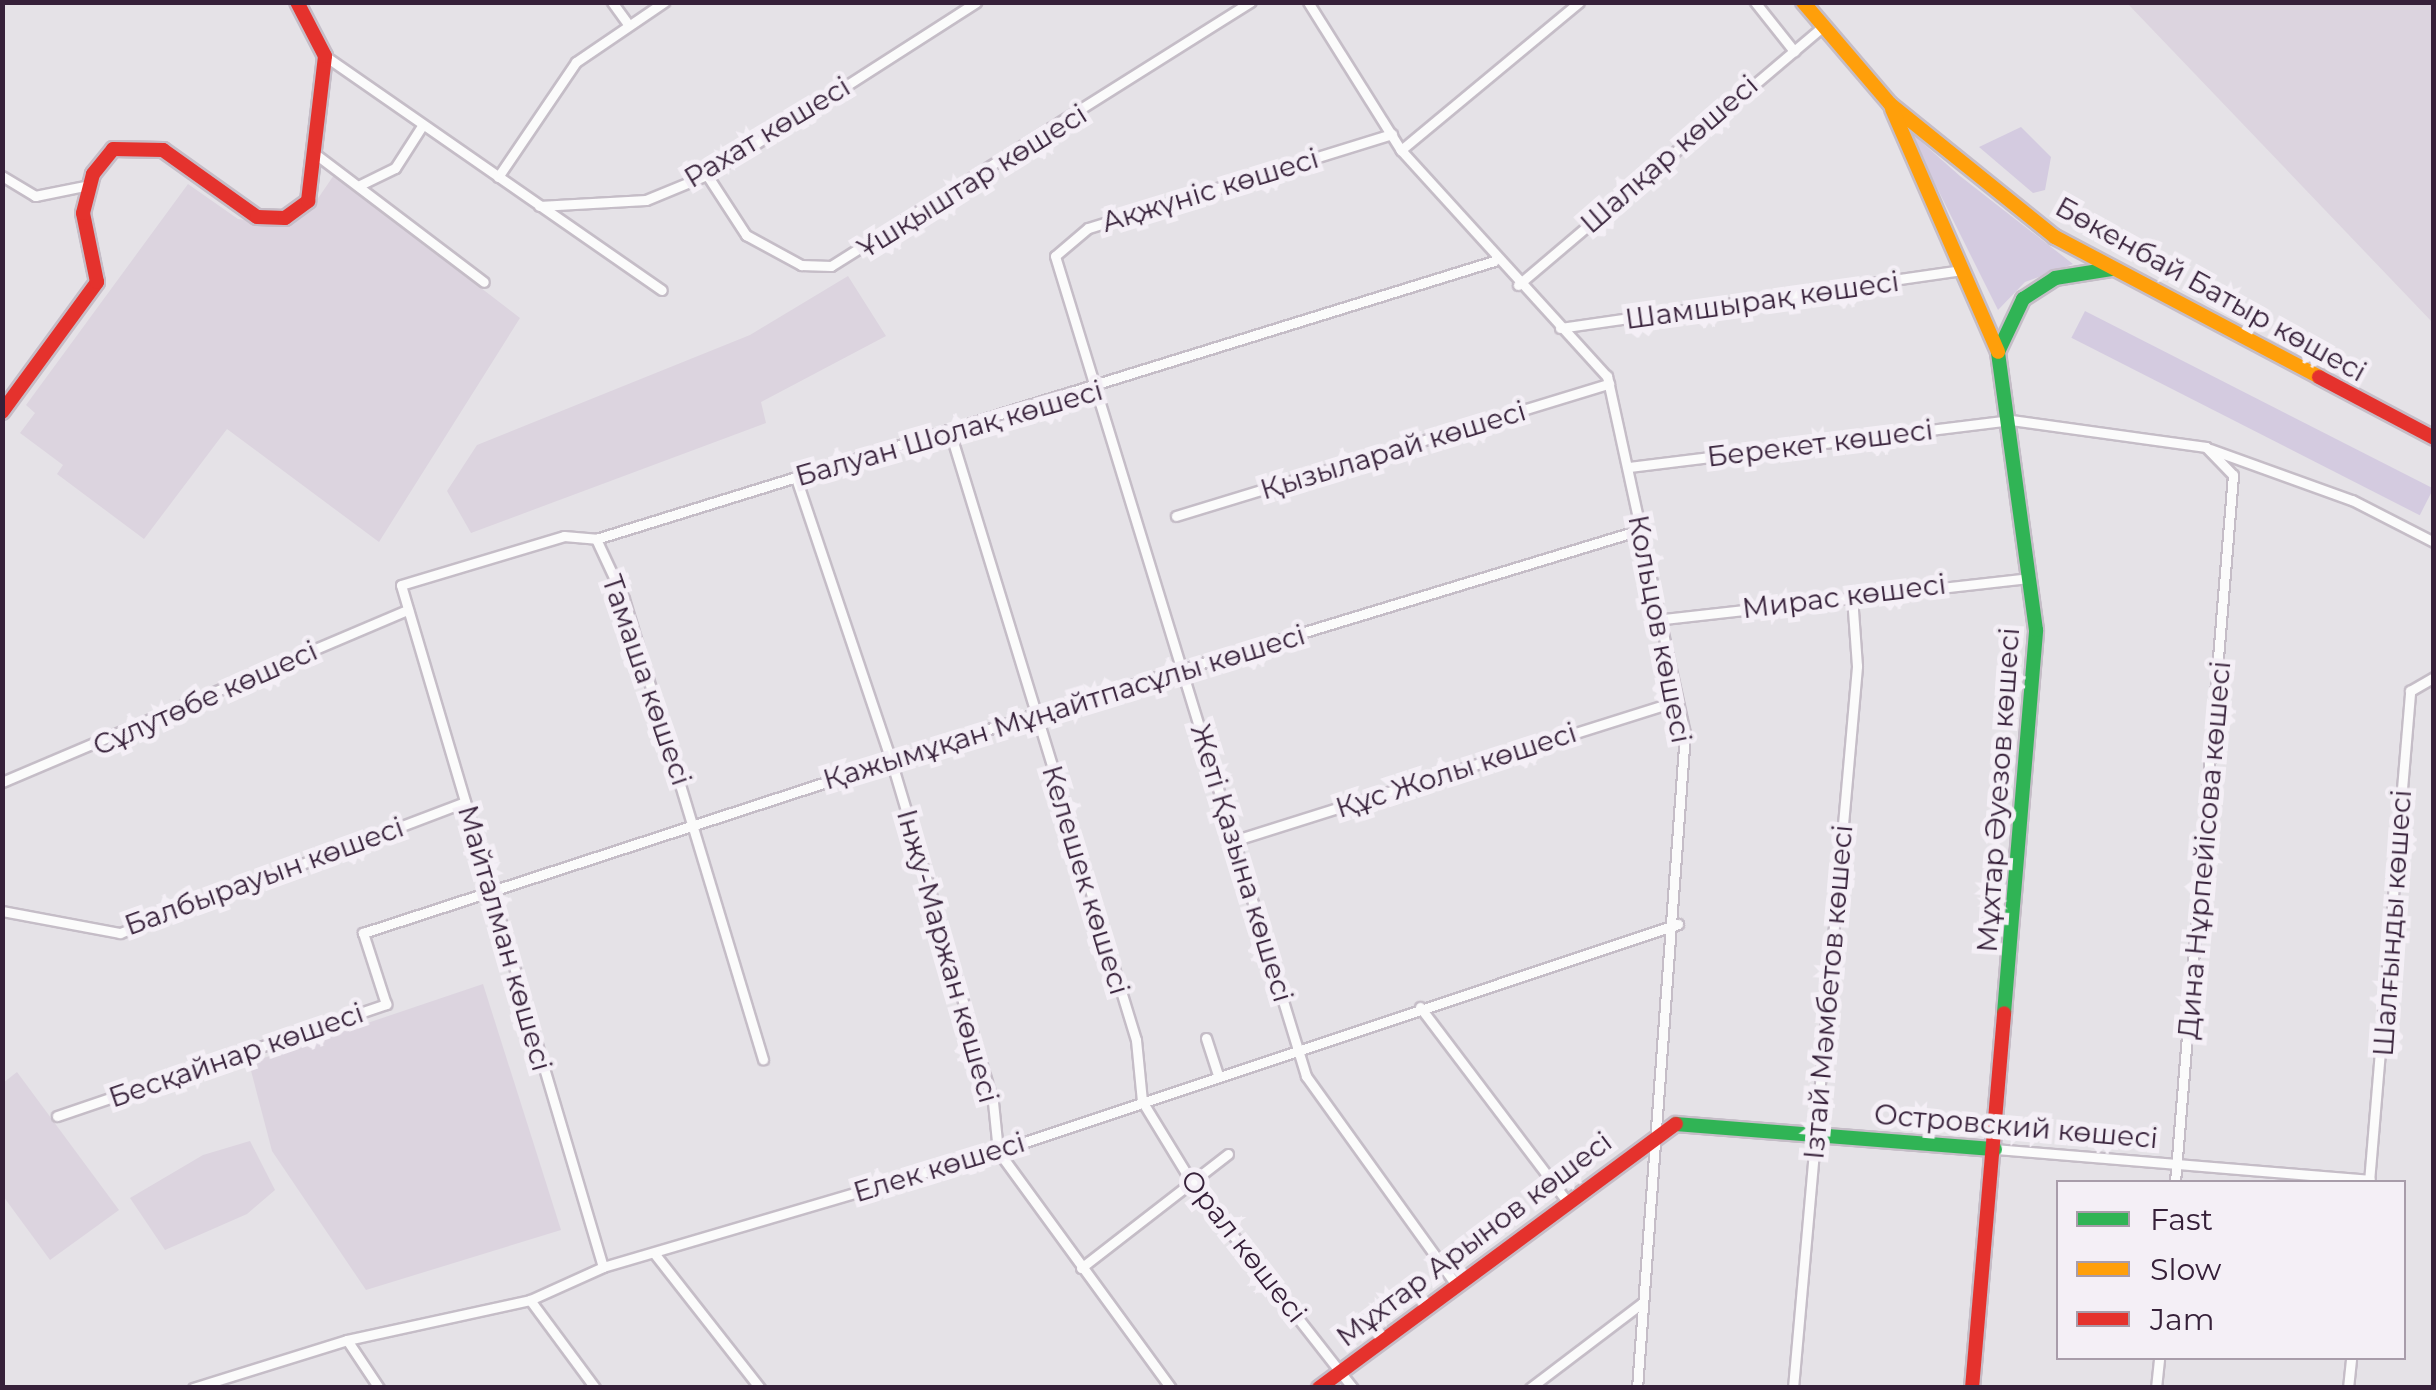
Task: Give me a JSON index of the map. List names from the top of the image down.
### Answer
{
  "streets": {
    "street": [
      "Рахат көшесі",
      "Шалқар көшесі",
      "Ұшқыштар көшесі",
      "Ақжүніс көшесі",
      "Бөкенбай Батыр көшесі",
      "Шамшырақ көшесі",
      "Балуан Шолақ көшесі",
      "Берекет көшесі",
      "Қызыларай көшесі",
      "Мирас көшесі",
      "Кольцов көшесі",
      "Тамаша көшесі",
      "Сұлутөбе көшесі",
      "Қажымұқан Мұңайтпасұлы көшесі",
      "Құс Жолы көшесі",
      "Мұхтар Әуезов көшесі",
      "Дина Нұрпейісова көшесі",
      "Жеті Қазына көшесі",
      "Балбырауын көшесі",
      "Келешек көшесі",
      "Шалғынды көшесі",
      "Майталман көшесі",
      "Інжу-Маржан көшесі",
      "Ізтай Мәмбетов көшесі",
      "Бесқайнар көшесі",
      "Островский көшесі",
      "Елек көшесі",
      "Мұхтар Арынов көшесі",
      "Орал көшесі"
    ]
  },
  "crossings": [
    ["Рахат көшесі", "Ұшқыштар көшесі"],
    ["Шалқар көшесі", "Бөкенбай Батыр көшесі"],
    ["Шалқар көшесі", "Кольцов көшесі"],
    ["Ақжүніс көшесі", "Балуан Шолақ көшесі"],
    ["Ақжүніс көшесі", "Кольцов көшесі"],
    ["Ақжүніс көшесі", "Жеті Қазына көшесі"],
    ["Бөкенбай Батыр көшесі", "Мұхтар Әуезов көшесі"],
    ["Шамшырақ көшесі", "Кольцов көшесі"],
    ["Шамшырақ көшесі", "Мұхтар Әуезов көшесі"],
    ["Балуан Шолақ көшесі", "Кольцов көшесі"],
    ["Балуан Шолақ көшесі", "Тамаша көшесі"],
    ["Балуан Шолақ көшесі", "Жеті Қазына көшесі"],
    ["Балуан Шолақ көшесі", "Келешек көшесі"],
    ["Балуан Шолақ көшесі", "Майталман көшесі"],
    ["Балуан Шолақ көшесі", "Інжу-Маржан көшесі"],
    ["Берекет көшесі", "Кольцов көшесі"],
    ["Берекет көшесі", "Мұхтар Әуезов көшесі"],
    ["Берекет көшесі", "Дина Нұрпейісова көшесі"],
    ["Қызыларай көшесі", "Кольцов көшесі"],
    ["Мирас көшесі", "Кольцов көшесі"],
    ["Мирас көшесі", "Мұхтар Әуезов көшесі"],
    ["Мирас көшесі", "Ізтай Мәмбетов көшесі"],
    ["Кольцов көшесі", "Қажымұқан Мұңайтпасұлы көшесі"],
    ["Кольцов көшесі", "Құс Жолы көшесі"],
    ["Кольцов көшесі", "Островский көшесі"],
    ["Кольцов көшесі", "Елек көшесі"],
    ["Кольцов көшесі", "Мұхтар Арынов көшесі"],
    ["Тамаша көшесі", "Қажымұқан Мұңайтпасұлы көшесі"],
    ["Сұлутөбе көшесі", "Майталман көшесі"],
    ["Қажымұқан Мұңайтпасұлы көшесі", "Жеті Қазына көшесі"],
    ["Қажымұқан Мұңайтпасұлы көшесі", "Келешек көшесі"],
    ["Қажымұқан Мұңайтпасұлы көшесі", "Майталман көшесі"],
    ["Қажымұқан Мұңайтпасұлы көшесі", "Інжу-Маржан көшесі"],
    ["Қажымұқан Мұңайтпасұлы көшесі", "Бесқайнар көшесі"],
    ["Құс Жолы көшесі", "Жеті Қазына көшесі"],
    ["Мұхтар Әуезов көшесі", "Островский көшесі"],
    ["Дина Нұрпейісова көшесі", "Островский көшесі"],
    ["Жеті Қазына көшесі", "Елек көшесі"],
    ["Жеті Қазына көшесі", "Мұхтар Арынов көшесі"],
    ["Балбырауын көшесі", "Майталман көшесі"],
    ["Келешек көшесі", "Елек көшесі"],
    ["Келешек көшесі", "Орал көшесі"],
    ["Майталман көшесі", "Бесқайнар көшесі"],
    ["Майталман көшесі", "Елек көшесі"],
    ["Інжу-Маржан көшесі", "Елек көшесі"],
    ["Ізтай Мәмбетов көшесі", "Островский көшесі"],
    ["Островский көшесі", "Мұхтар Арынов көшесі"],
    ["Елек көшесі", "Орал көшесі"],
    ["Мұхтар Арынов көшесі", "Орал көшесі"]
  ],
  "legend": ["Fast", "Slow", "Jam"]
}
